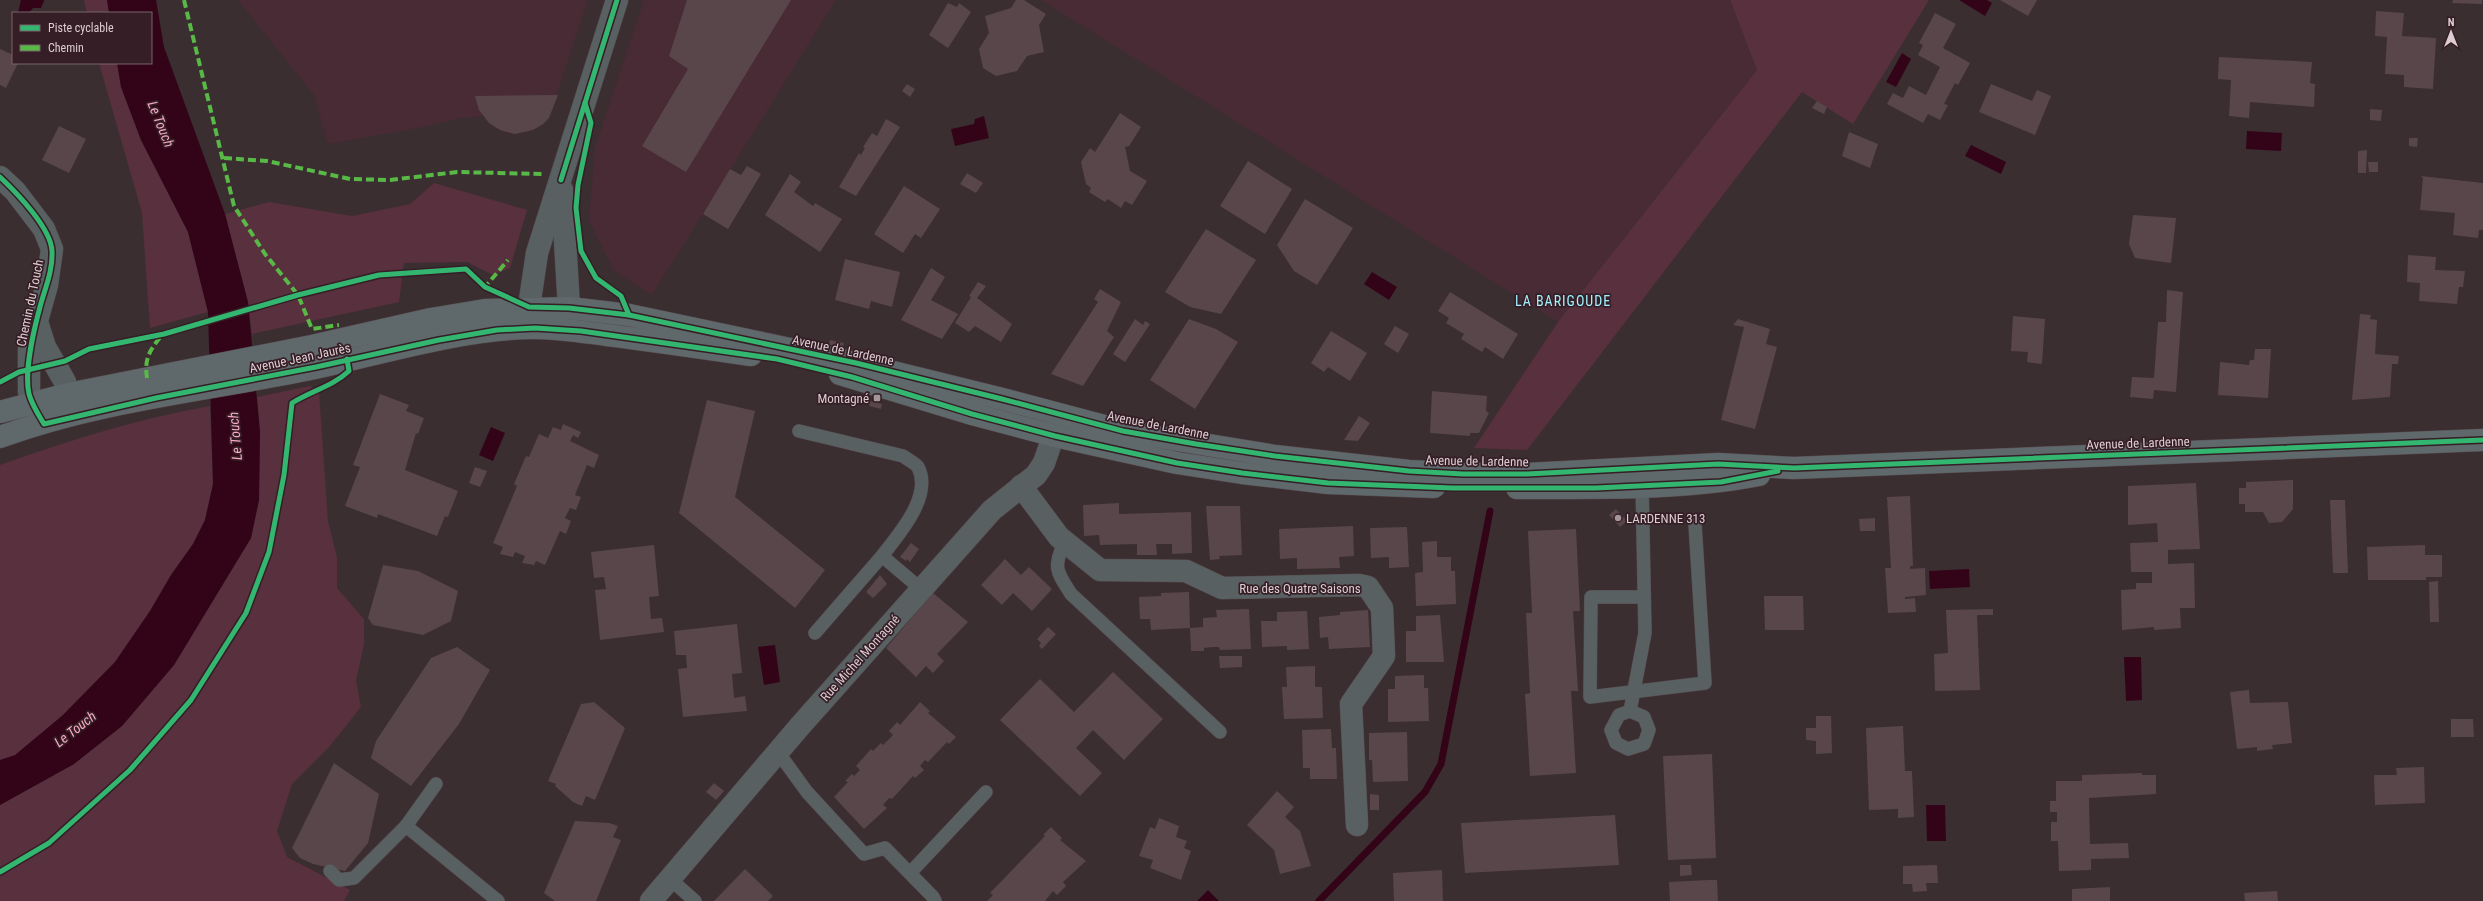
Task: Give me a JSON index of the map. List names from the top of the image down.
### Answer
{
  "streets": {
    "main road": ["Avenue de Lardenne", "Avenue Jean Jaurès"],
    "street": ["Chemin du Touch", "Rue des Quatre Saisons", "Rue Michel Montagné"]
  },
  "crossings": [
    ["Chemin du Touch", "Avenue Jean Jaurès"],
    ["Avenue de Lardenne", "Avenue Jean Jaurès"],
    ["Avenue de Lardenne", "Rue Michel Montagné"],
    ["Rue des Quatre Saisons", "Rue Michel Montagné"]
  ],
  "districts": ["LA BARIGOUDE"],
  "water": ["Le Touch"],
  "places": {
    "transit": ["Montagné"],
    "other": ["LARDENNE 313"]
  },
  "legend": ["Piste cyclable", "Chemin"],
  "north": "top"
}
